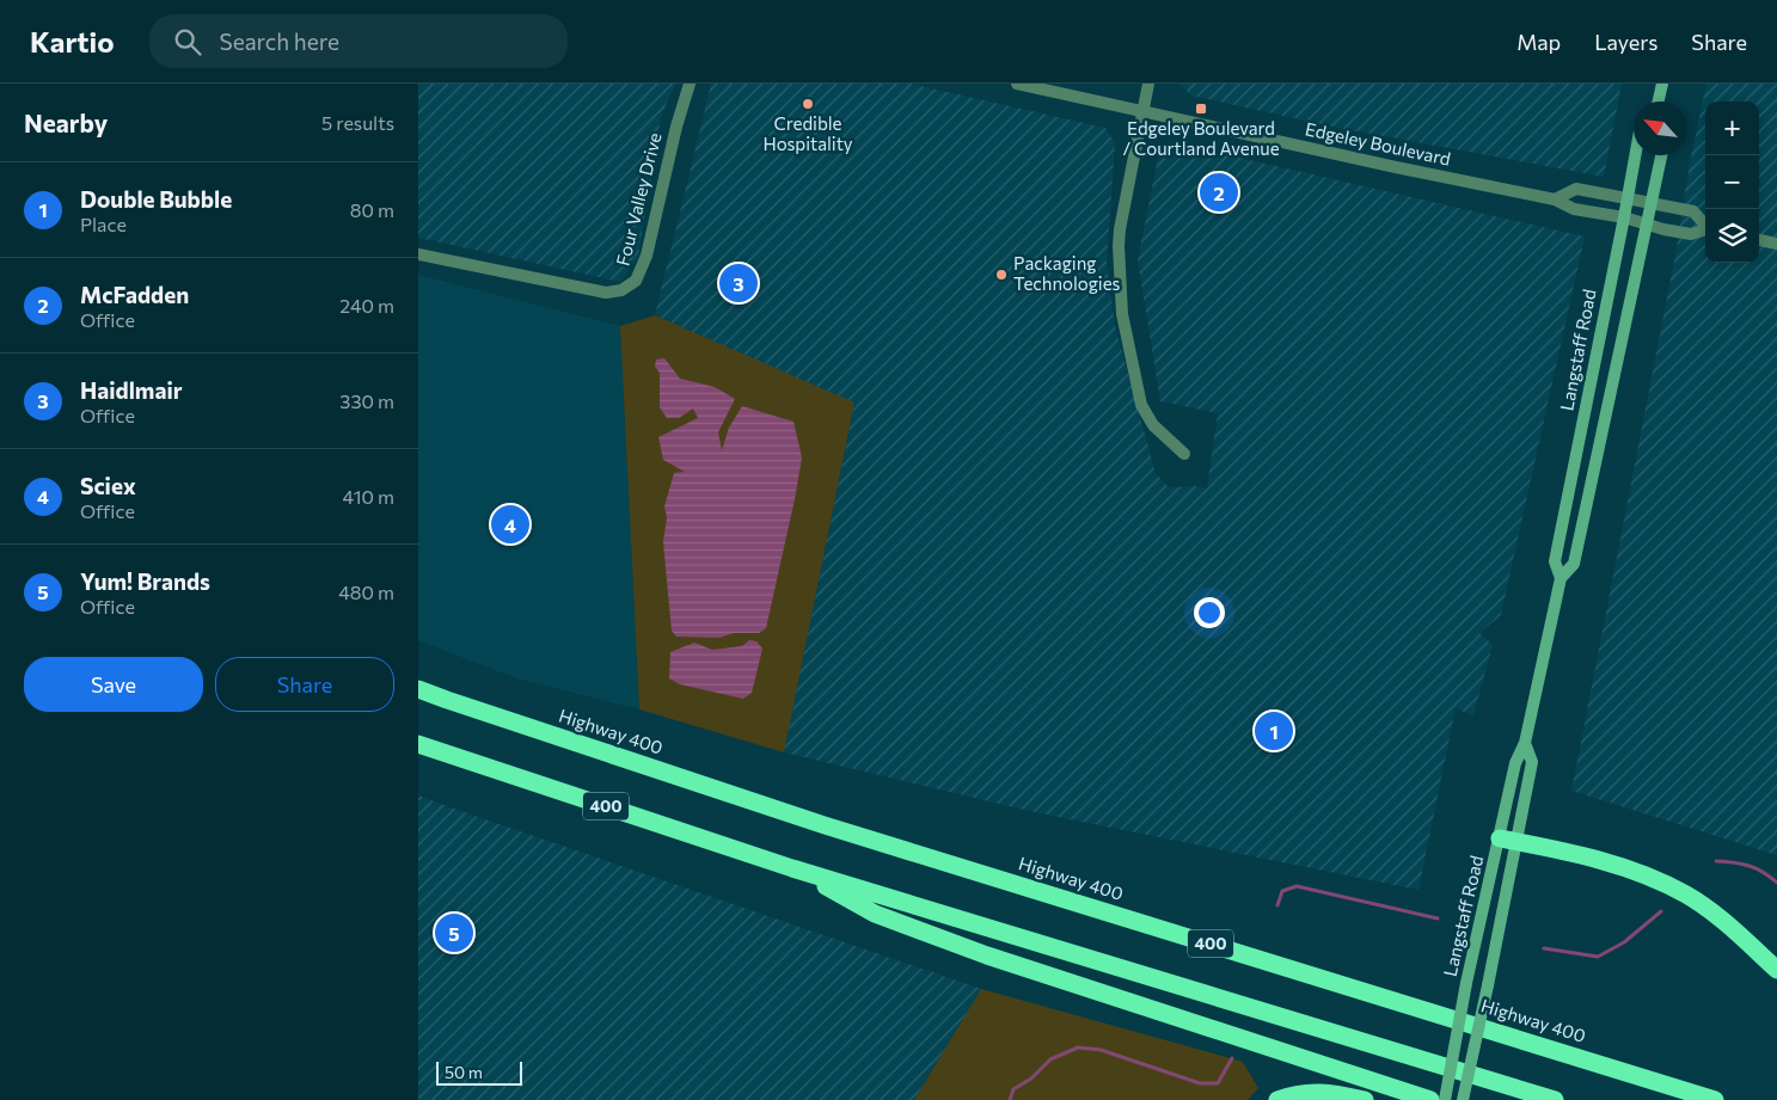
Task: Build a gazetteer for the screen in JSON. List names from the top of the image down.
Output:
{
  "streets": {
    "highway": ["Highway 400", "400"],
    "main road": ["Langstaff Road"],
    "street": ["Edgeley Boulevard", "Four Valley Drive"]
  },
  "crossings": [
    ["Edgeley Boulevard", "Langstaff Road"]
  ],
  "places": {
    "other": ["Credible Hospitality", "Packaging Technologies"],
    "transit": ["Edgeley Boulevard / Courtland Avenue"]
  },
  "scale_bar": "50 m",
  "north": "top left",
  "page": {
    "header": "Kartio",
    "search": "Search here",
    "nav": ["Map", "Layers", "Share"],
    "heading": ["Nearby", "5 results"],
    "map_buttons": ["+", "−"],
    "list": [
      {
        "mark": "1",
        "name": "Double Bubble",
        "note": "Place",
        "value": "80 m"
      },
      {
        "mark": "2",
        "name": "McFadden",
        "note": "Office",
        "value": "240 m"
      },
      {
        "mark": "3",
        "name": "Haidlmair",
        "note": "Office",
        "value": "330 m"
      },
      {
        "mark": "4",
        "name": "Sciex",
        "note": "Office",
        "value": "410 m"
      },
      {
        "mark": "5",
        "name": "Yum! Brands",
        "note": "Office",
        "value": "480 m"
      }
    ],
    "pins": [
      "2",
      "3",
      "4",
      "1",
      "5"
    ],
    "buttons": ["Save", "Share"],
    "scale": "50 m"
  }
}
